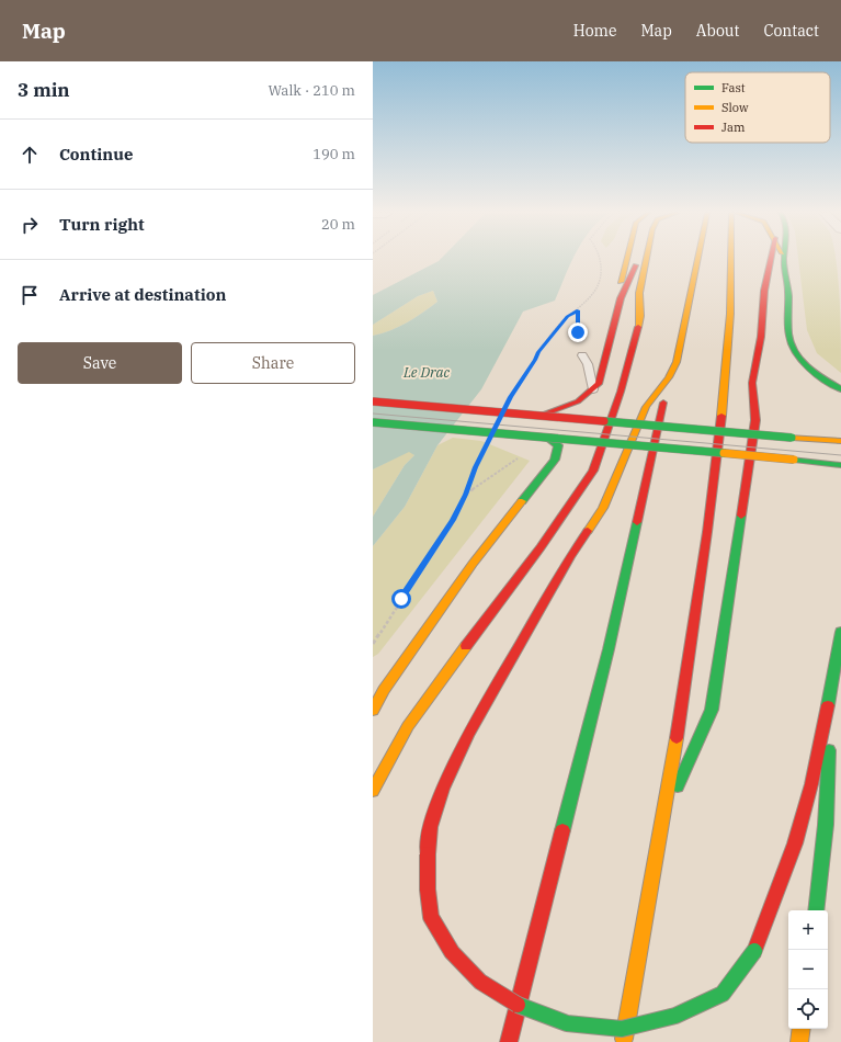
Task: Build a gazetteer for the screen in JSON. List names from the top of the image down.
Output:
{
  "water": ["Le Drac"],
  "legend": ["Fast", "Slow", "Jam"],
  "page": {
    "header": "Map",
    "nav": [
      "Home",
      "Map",
      "About",
      "Contact"
    ],
    "heading": ["3 min", "Walk · 210 m"],
    "list": [
      ["Continue", "190 m"],
      ["Turn right", "20 m"],
      "Arrive at destination"
    ],
    "buttons": ["Save", "Share"],
    "map_buttons": ["+", "−"]
  }
}
